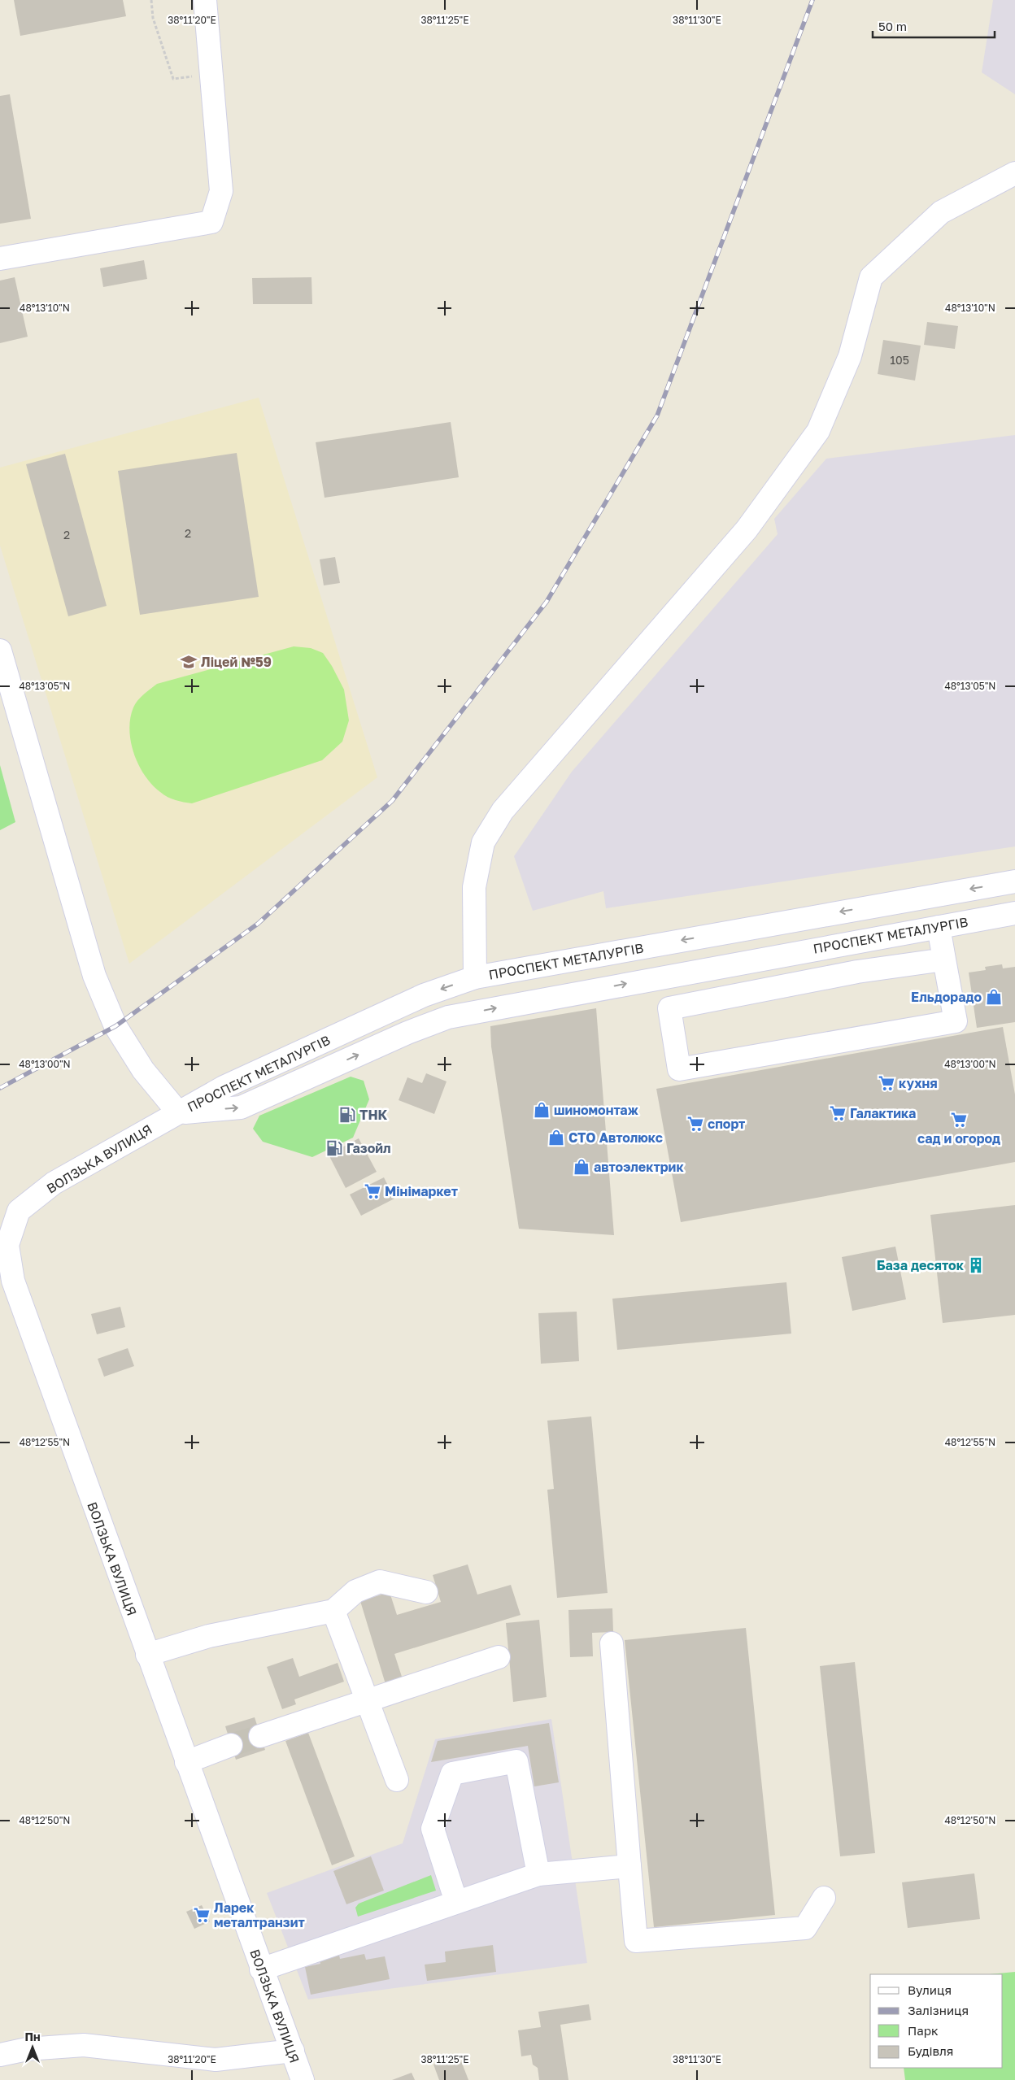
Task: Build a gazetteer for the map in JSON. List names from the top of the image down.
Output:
{
  "streets": {
    "street": ["ПРОСПЕКТ МЕТАЛУРГІВ", "ВОЛЗЬКА ВУЛИЦЯ"]
  },
  "crossings": [
    ["ПРОСПЕКТ МЕТАЛУРГІВ", "ВОЛЗЬКА ВУЛИЦЯ"]
  ],
  "places": {
    "school or university": ["Ліцей №59"],
    "shop": [
      "Ельдорадо",
      "шиномонтаж",
      "СТО Автолюкс",
      "автоэлектрик"
    ],
    "supermarket": [
      "кухня",
      "Галактика",
      "сад и огород",
      "спорт",
      "Мінімаркет",
      "Ларек металтранзит"
    ],
    "fuel station": ["ТНК", "Газойл"],
    "building": ["База десяток"]
  },
  "house_numbers": ["105", "2", "2"],
  "legend": [
    "Вулиця",
    "Залізниця",
    "Парк",
    "Будівля"
  ],
  "scale_bar": "50 m",
  "north": "top",
  "coordinates": [
    "38°11'20\"E",
    "38°11'25\"E",
    "38°11'30\"E",
    "48°13'10\"N",
    "48°13'05\"N",
    "48°13'00\"N",
    "48°12'55\"N",
    "48°12'50\"N"
  ]
}
